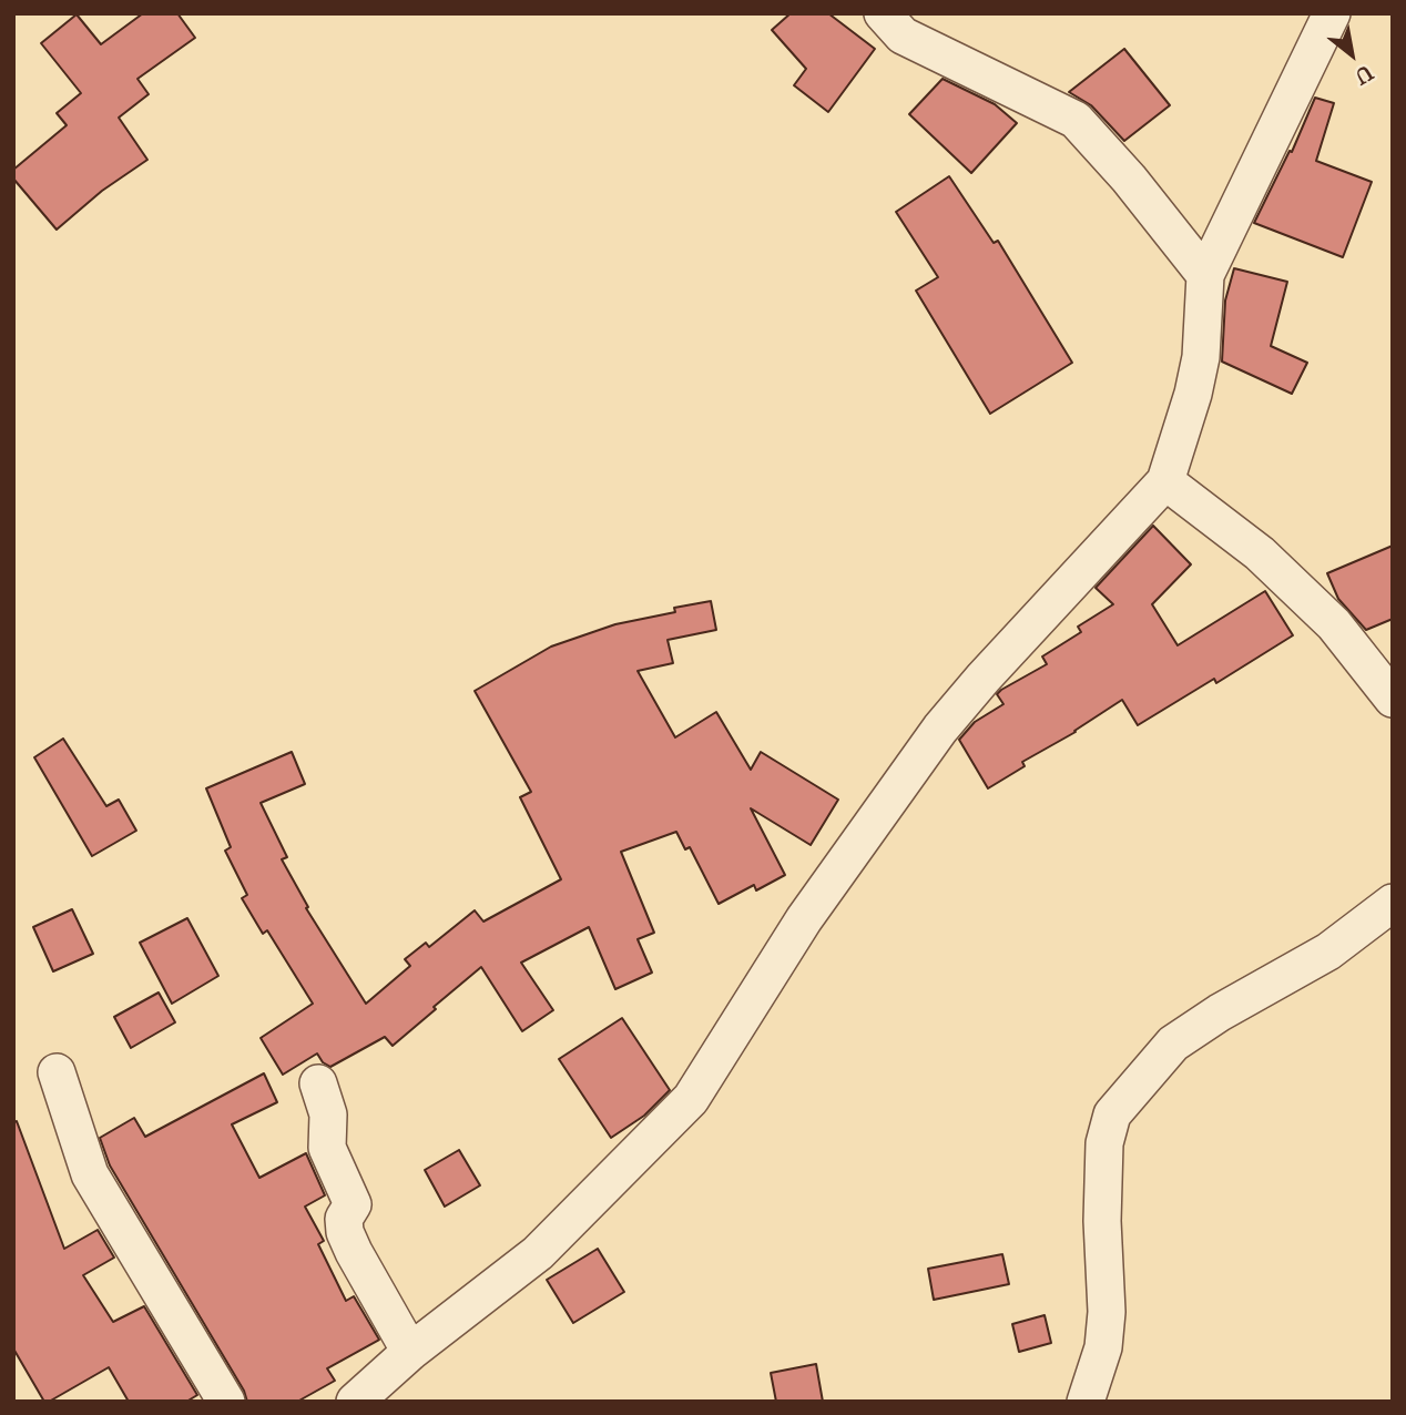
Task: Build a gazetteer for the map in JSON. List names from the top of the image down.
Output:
{
  "north": "bottom right"
}
